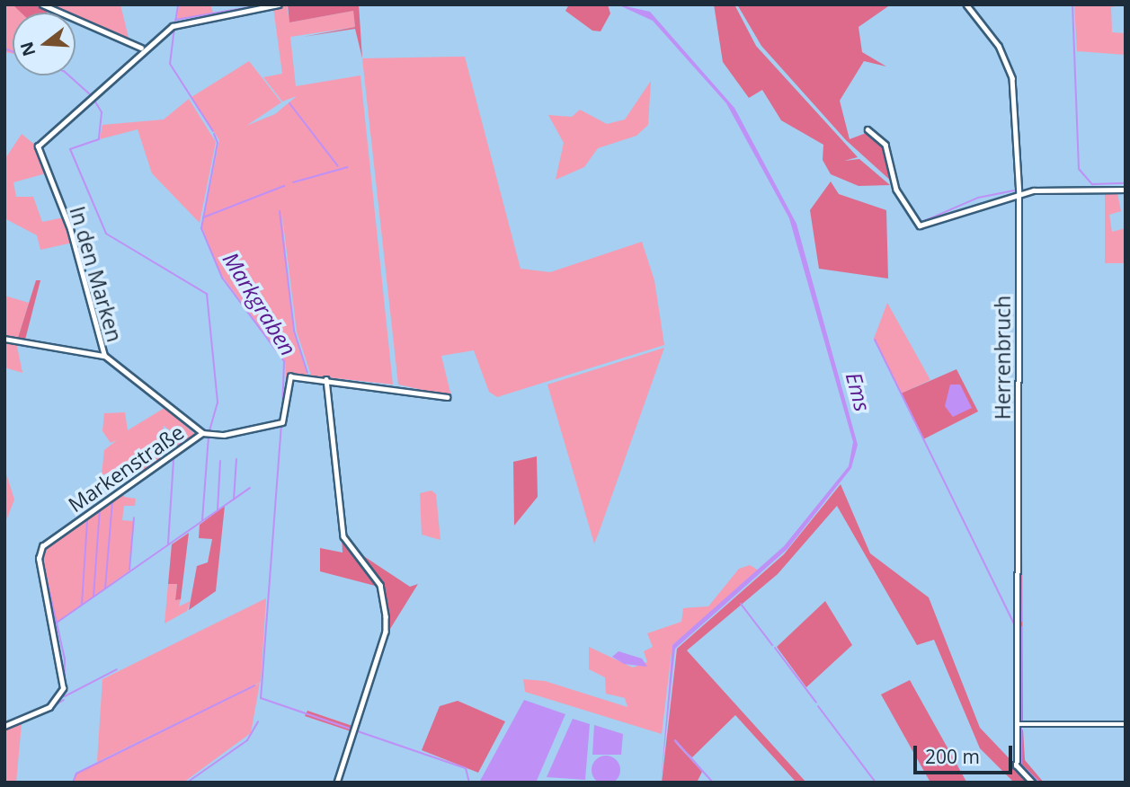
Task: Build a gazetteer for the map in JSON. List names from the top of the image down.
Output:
{
  "streets": {
    "street": ["In den Marken", "Herrenbruch", "Markenstraße"]
  },
  "crossings": [
    ["In den Marken", "Markenstraße"]
  ],
  "water": ["Markgraben", "Ems"],
  "scale_bar": "200 m",
  "north": "left"
}
